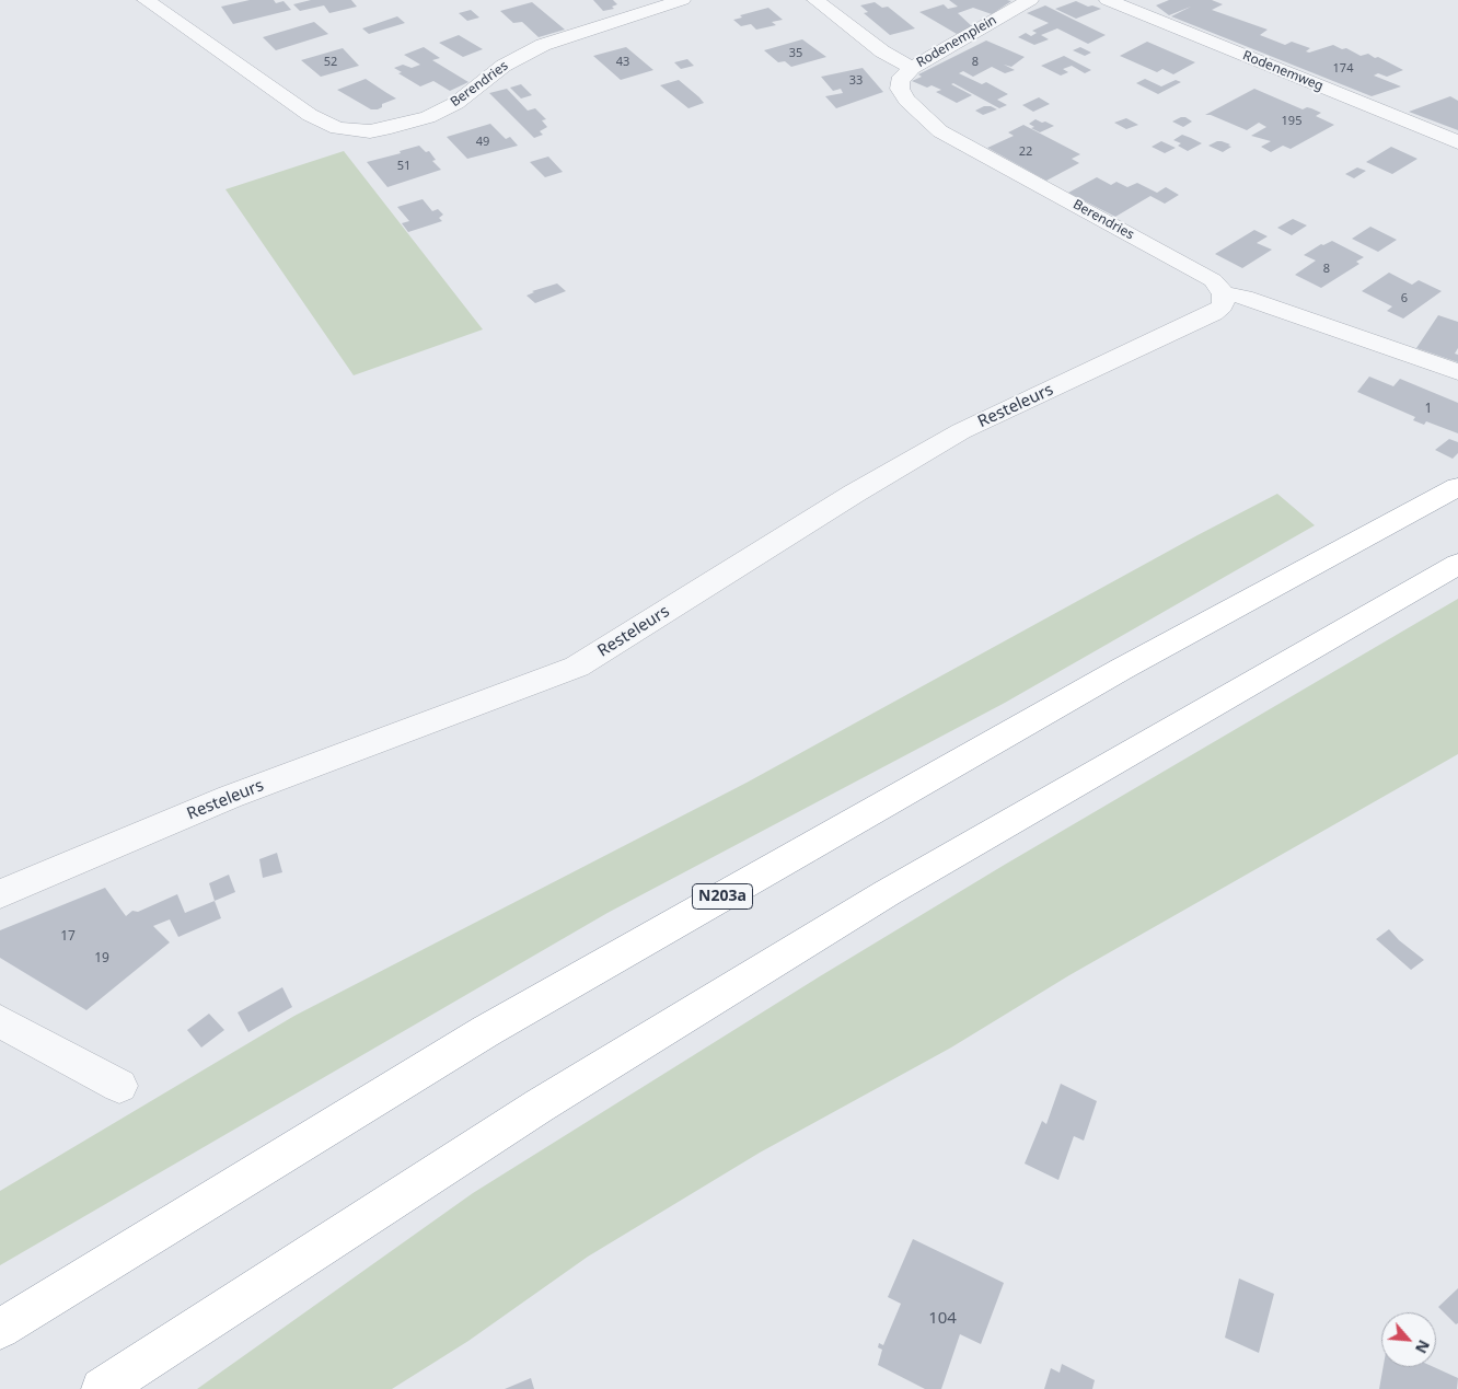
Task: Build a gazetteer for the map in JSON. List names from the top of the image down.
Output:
{
  "streets": {
    "highway": ["N203a"],
    "street": [
      "Rodenemplein",
      "Rodenemweg",
      "Berendries",
      "Resteleurs"
    ]
  },
  "crossings": [
    ["Rodenemplein", "Berendries"],
    ["Berendries", "Resteleurs"]
  ],
  "house_numbers": [
    "35",
    "52",
    "43",
    "8",
    "174",
    "33",
    "195",
    "49",
    "22",
    "51",
    "8",
    "6",
    "1",
    "17",
    "19",
    "104"
  ],
  "north": "bottom right"
}
